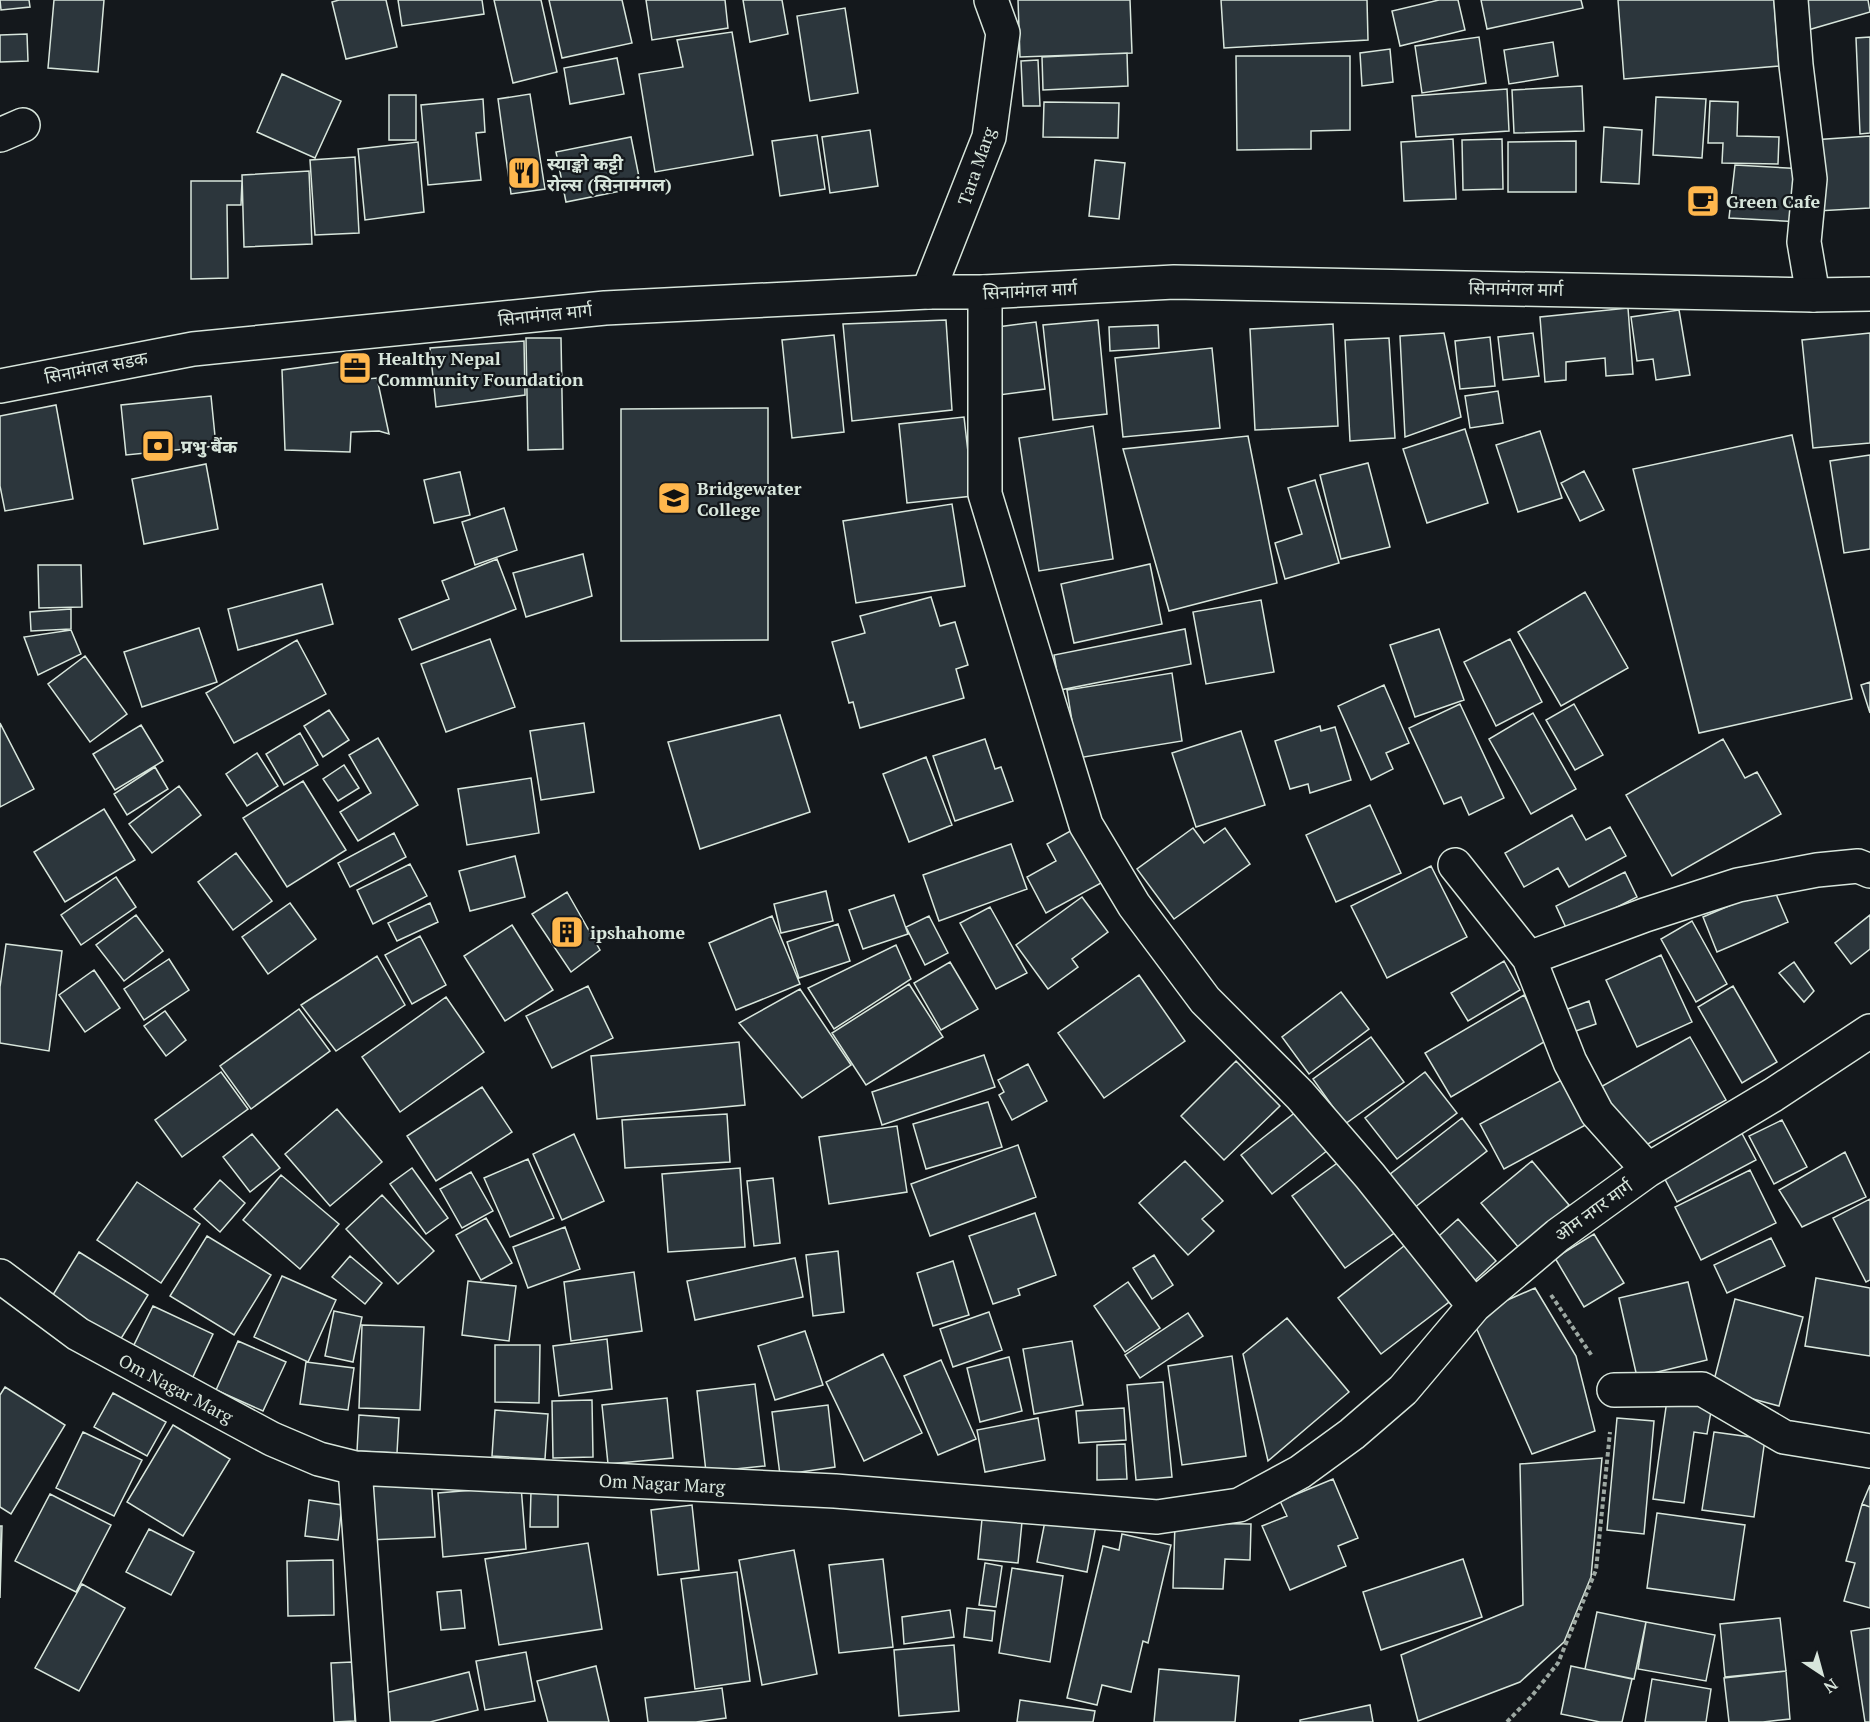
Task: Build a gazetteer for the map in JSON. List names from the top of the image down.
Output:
{
  "streets": {
    "street": [
      "Tara Marg",
      "सिनामंगल मार्ग",
      "सिनामंगल सडक",
      "ओम नगर मार्ग",
      "Om Nagar Marg"
    ]
  },
  "crossings": [
    ["Tara Marg", "सिनामंगल मार्ग"],
    ["सिनामंगल मार्ग", "सिनामंगल सडक"],
    ["ओम नगर मार्ग", "Om Nagar Marg"]
  ],
  "places": {
    "restaurant": ["स्याङ्को कट्टी रोल्स (सिनामंगल)"],
    "cafe": ["Green Cafe"],
    "office": ["Healthy Nepal Community Foundation"],
    "bank": ["प्रभु बैंक"],
    "school or university": ["Bridgewater College"],
    "building": ["ipshahome"]
  },
  "north": "bottom right"
}
